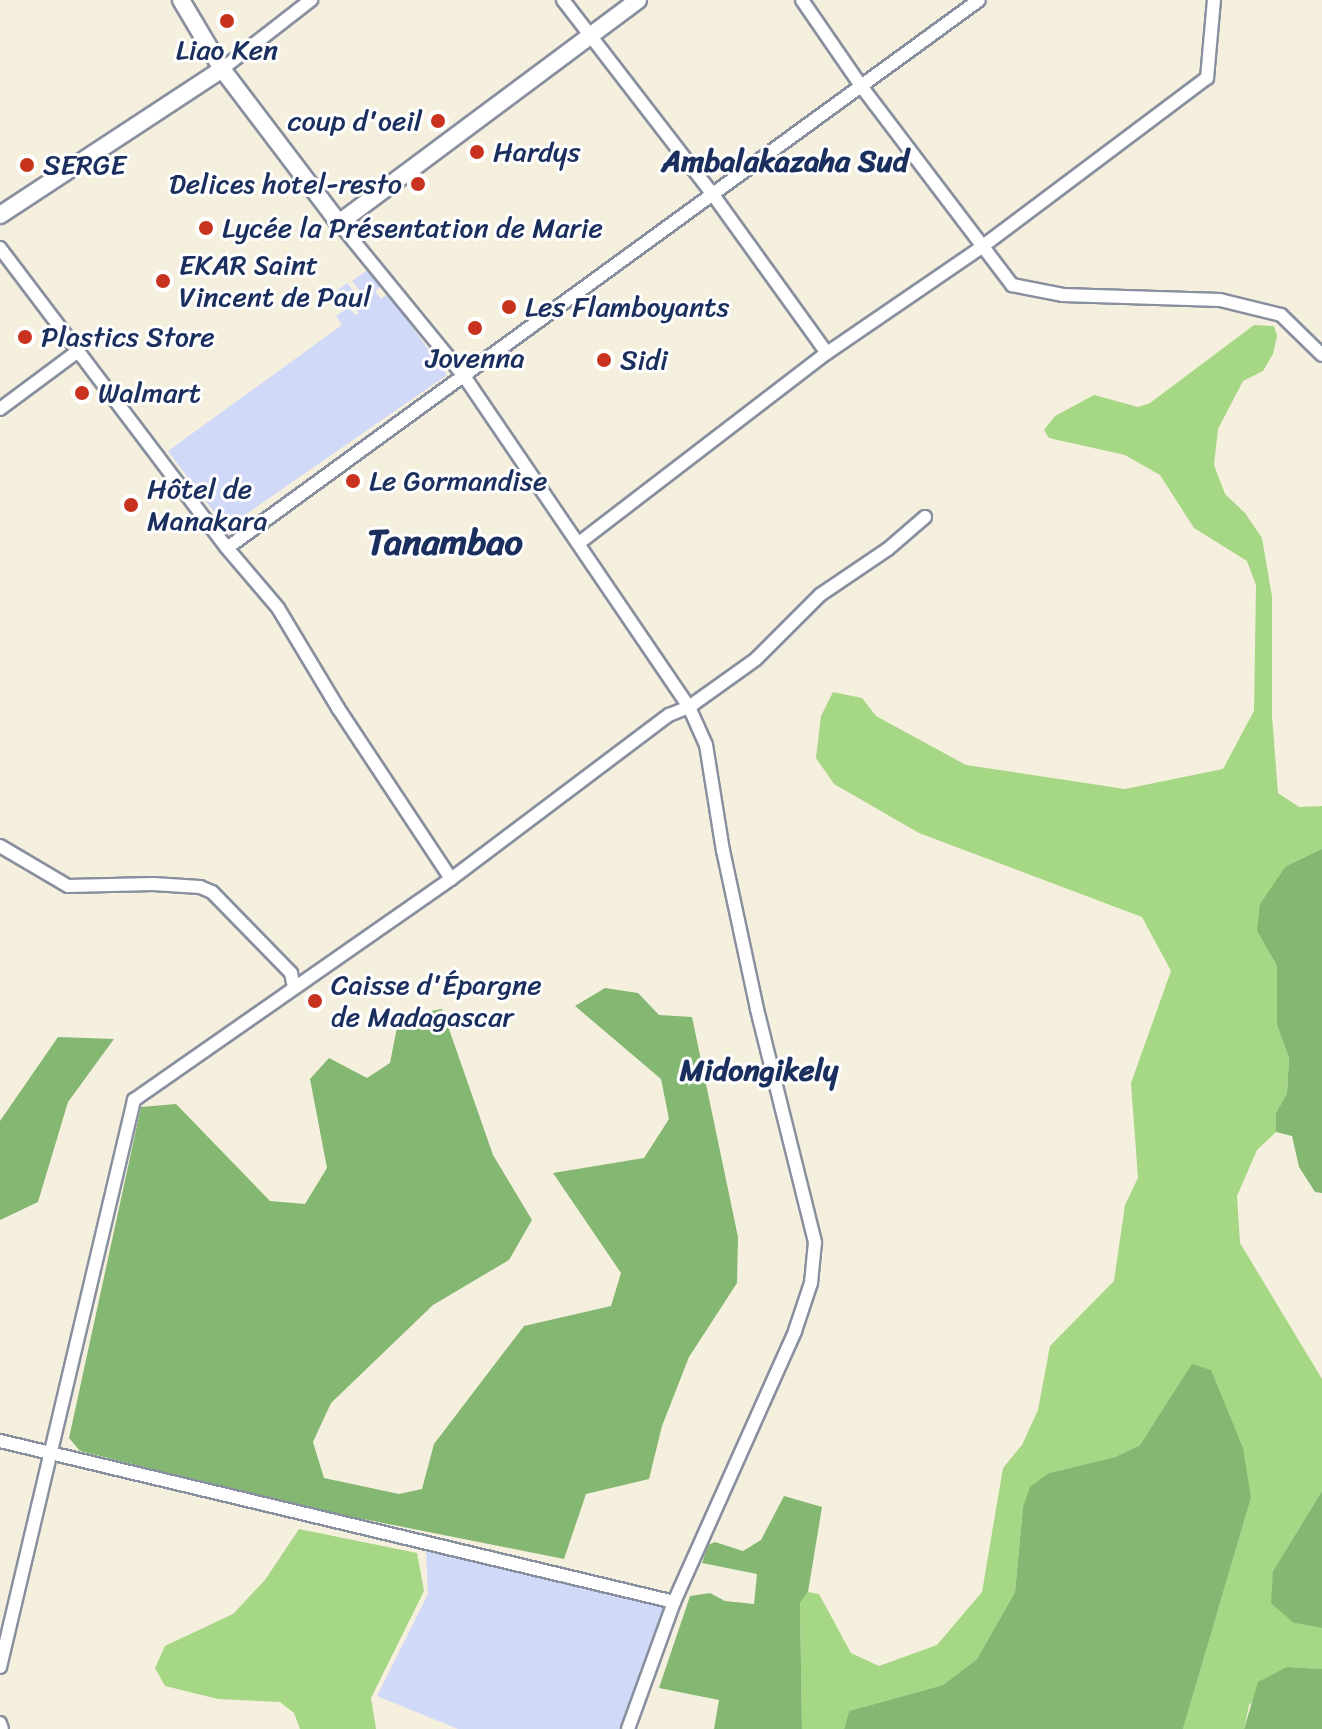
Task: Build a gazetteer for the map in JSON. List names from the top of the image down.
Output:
{
  "districts": ["Ambalakazaha Sud", "Tanambao", "Midongikely"],
  "places": [
    "Liao Ken",
    "coup d'oeil",
    "Hardys",
    "SERGE",
    "Delices hotel-resto",
    "Lycée la Présentation de Marie",
    "EKAR Saint Vincent de Paul",
    "Les Flamboyants",
    "Jovenna",
    "Plastics Store",
    "Sidi",
    "Walmart",
    "Le Gormandise",
    "Hôtel de Manakara",
    "Caisse d'Épargne de Madagascar"
  ]
}
